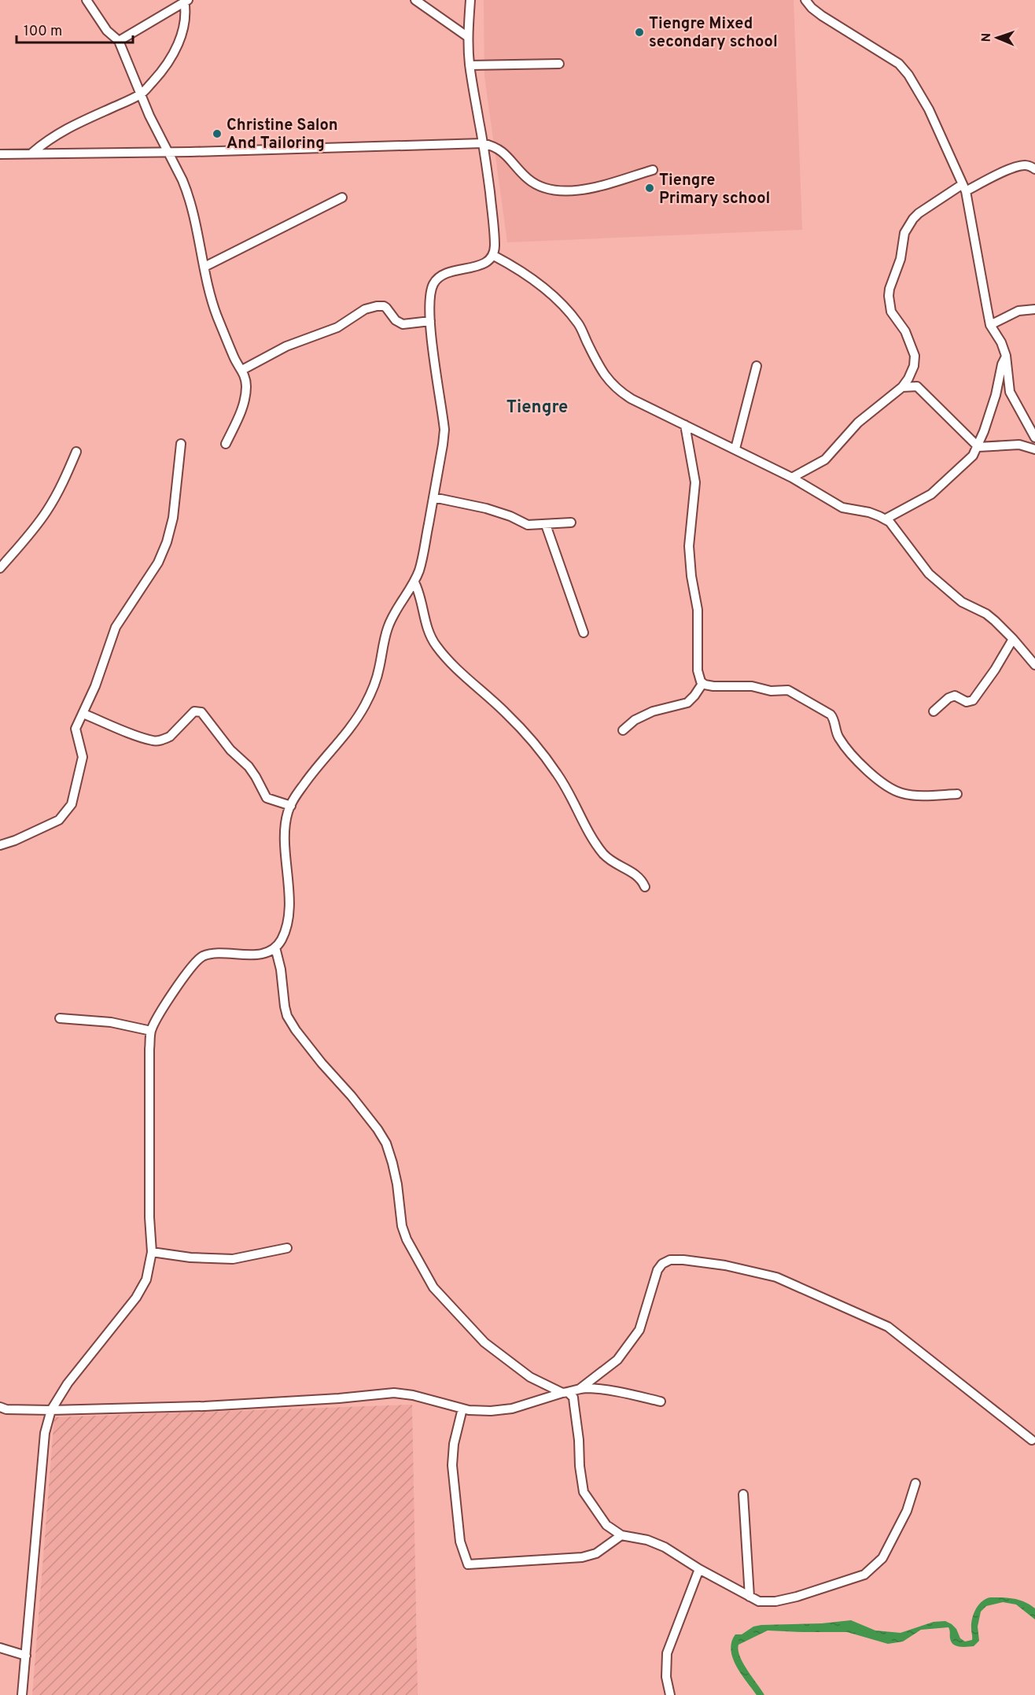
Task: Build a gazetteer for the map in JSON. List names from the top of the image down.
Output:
{
  "districts": ["Tiengre"],
  "places": ["Tiengre Mixed secondary school", "Christine Salon And Tailoring", "Tiengre Primary school"],
  "scale_bar": "100 m",
  "north": "left"
}
